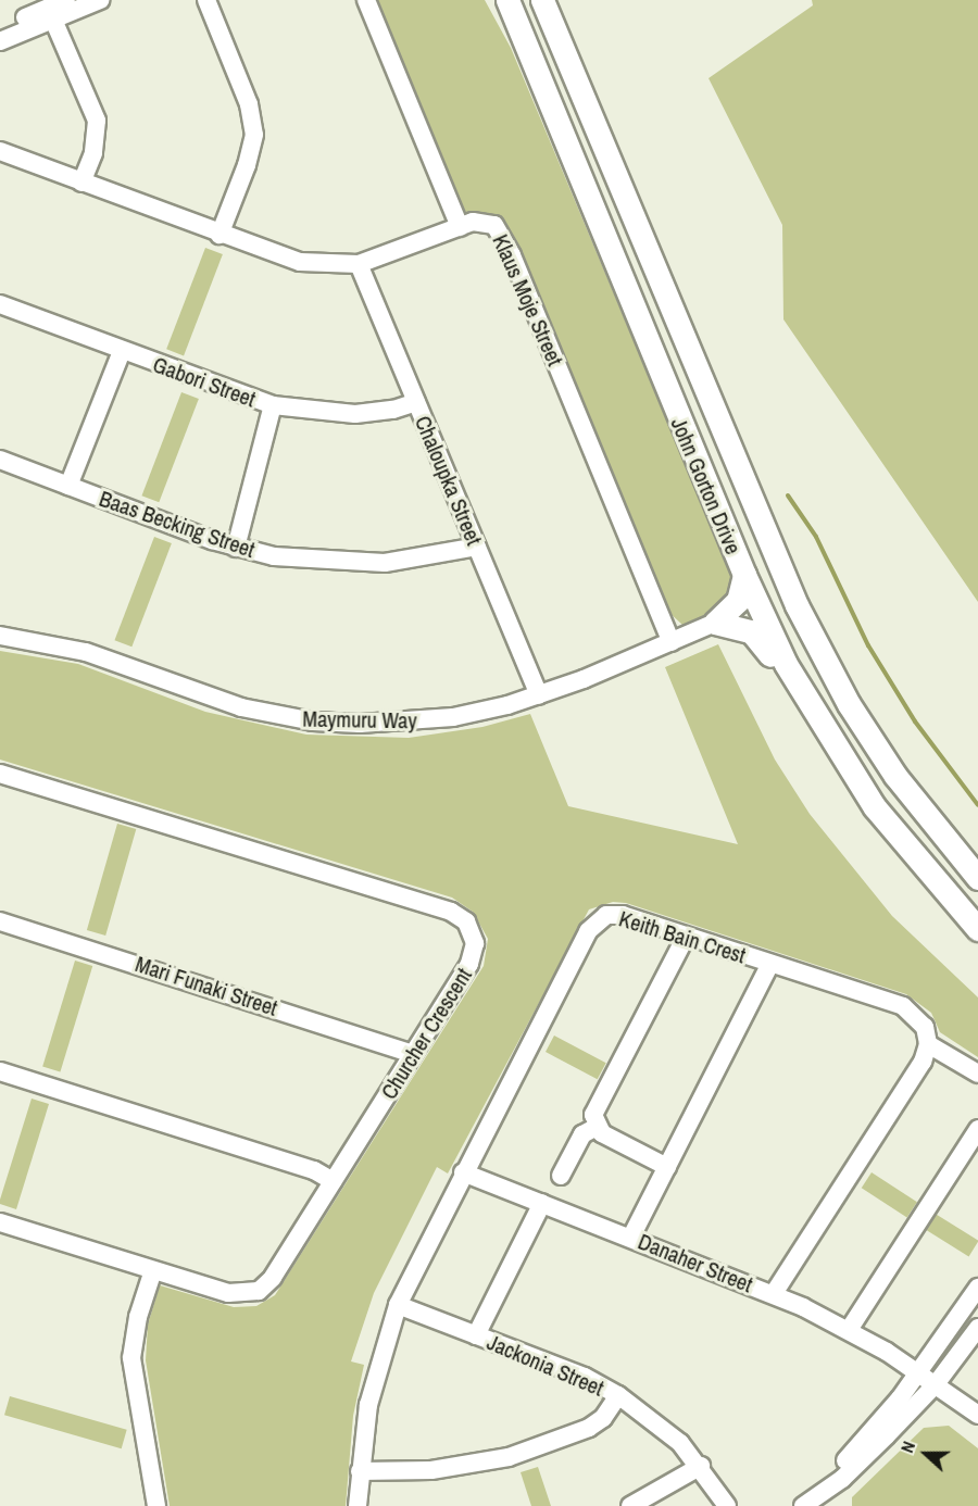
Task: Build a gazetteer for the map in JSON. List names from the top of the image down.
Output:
{
  "streets": {
    "main road": ["John Gorton Drive"],
    "street": [
      "Klaus Moje Street",
      "Gabori Street",
      "Chaloupka Street",
      "Baas Becking Street",
      "Maymuru Way",
      "Keith Bain Crest",
      "Mari Funaki Street",
      "Churcher Crescent",
      "Danaher Street",
      "Jackonia Street"
    ]
  },
  "crossings": [
    ["Klaus Moje Street", "Chaloupka Street"],
    ["Klaus Moje Street", "Maymuru Way"],
    ["Gabori Street", "Chaloupka Street"],
    ["Chaloupka Street", "Baas Becking Street"],
    ["Chaloupka Street", "Maymuru Way"],
    ["Keith Bain Crest", "Danaher Street"],
    ["Keith Bain Crest", "Jackonia Street"],
    ["Mari Funaki Street", "Churcher Crescent"]
  ],
  "north": "left"
}
